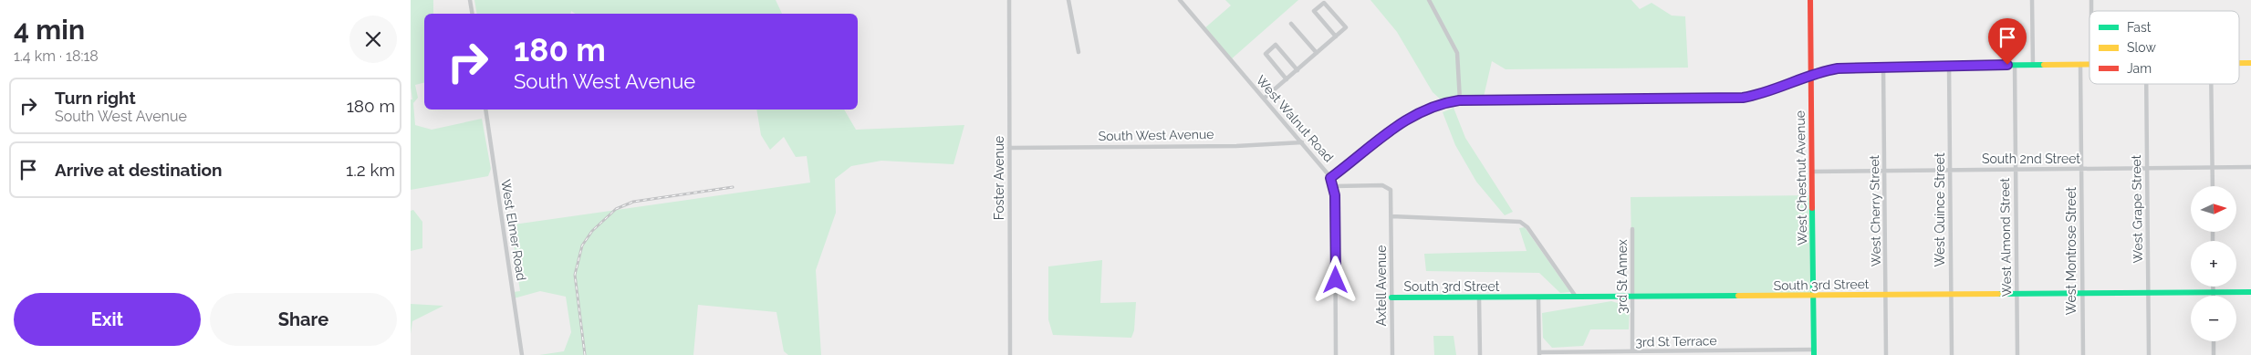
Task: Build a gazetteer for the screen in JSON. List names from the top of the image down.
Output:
{
  "streets": {
    "street": [
      "West Walnut Road",
      "South West Avenue",
      "South 2nd Street",
      "Foster Avenue",
      "West Chestnut Avenue",
      "West Grape Street",
      "West Quince Street",
      "West Cherry Street",
      "West Elmer Road",
      "West Almond Street",
      "West Montrose Street",
      "3rd St Annex",
      "South 3rd Street",
      "Axtell Avenue",
      "3rd St Terrace"
    ]
  },
  "crossings": [
    ["West Walnut Road", "South West Avenue"],
    ["West Walnut Road", "Axtell Avenue"],
    ["South West Avenue", "Foster Avenue"],
    ["South 2nd Street", "West Chestnut Avenue"],
    ["South 2nd Street", "West Grape Street"],
    ["South 2nd Street", "West Quince Street"],
    ["South 2nd Street", "West Cherry Street"],
    ["South 2nd Street", "West Almond Street"],
    ["South 2nd Street", "West Montrose Street"],
    ["West Chestnut Avenue", "South 3rd Street"],
    ["West Chestnut Avenue", "3rd St Terrace"],
    ["West Grape Street", "South 3rd Street"],
    ["West Quince Street", "South 3rd Street"],
    ["West Cherry Street", "South 3rd Street"],
    ["West Almond Street", "South 3rd Street"],
    ["West Montrose Street", "South 3rd Street"],
    ["3rd St Annex", "South 3rd Street"],
    ["3rd St Annex", "3rd St Terrace"],
    ["South 3rd Street", "Axtell Avenue"]
  ],
  "legend": ["Fast", "Slow", "Jam"],
  "north": "right",
  "page": {
    "heading": ["4 min", "1.4 km · 18:18"],
    "turn": ["180 m", "South West Avenue"],
    "list": [
      {
        "name": "Turn right",
        "note": "South West Avenue",
        "value": "180 m"
      },
      {
        "name": "Arrive at destination",
        "value": "1.2 km"
      }
    ],
    "map_buttons": ["+", "−"],
    "buttons": ["Exit", "Share"]
  }
}
